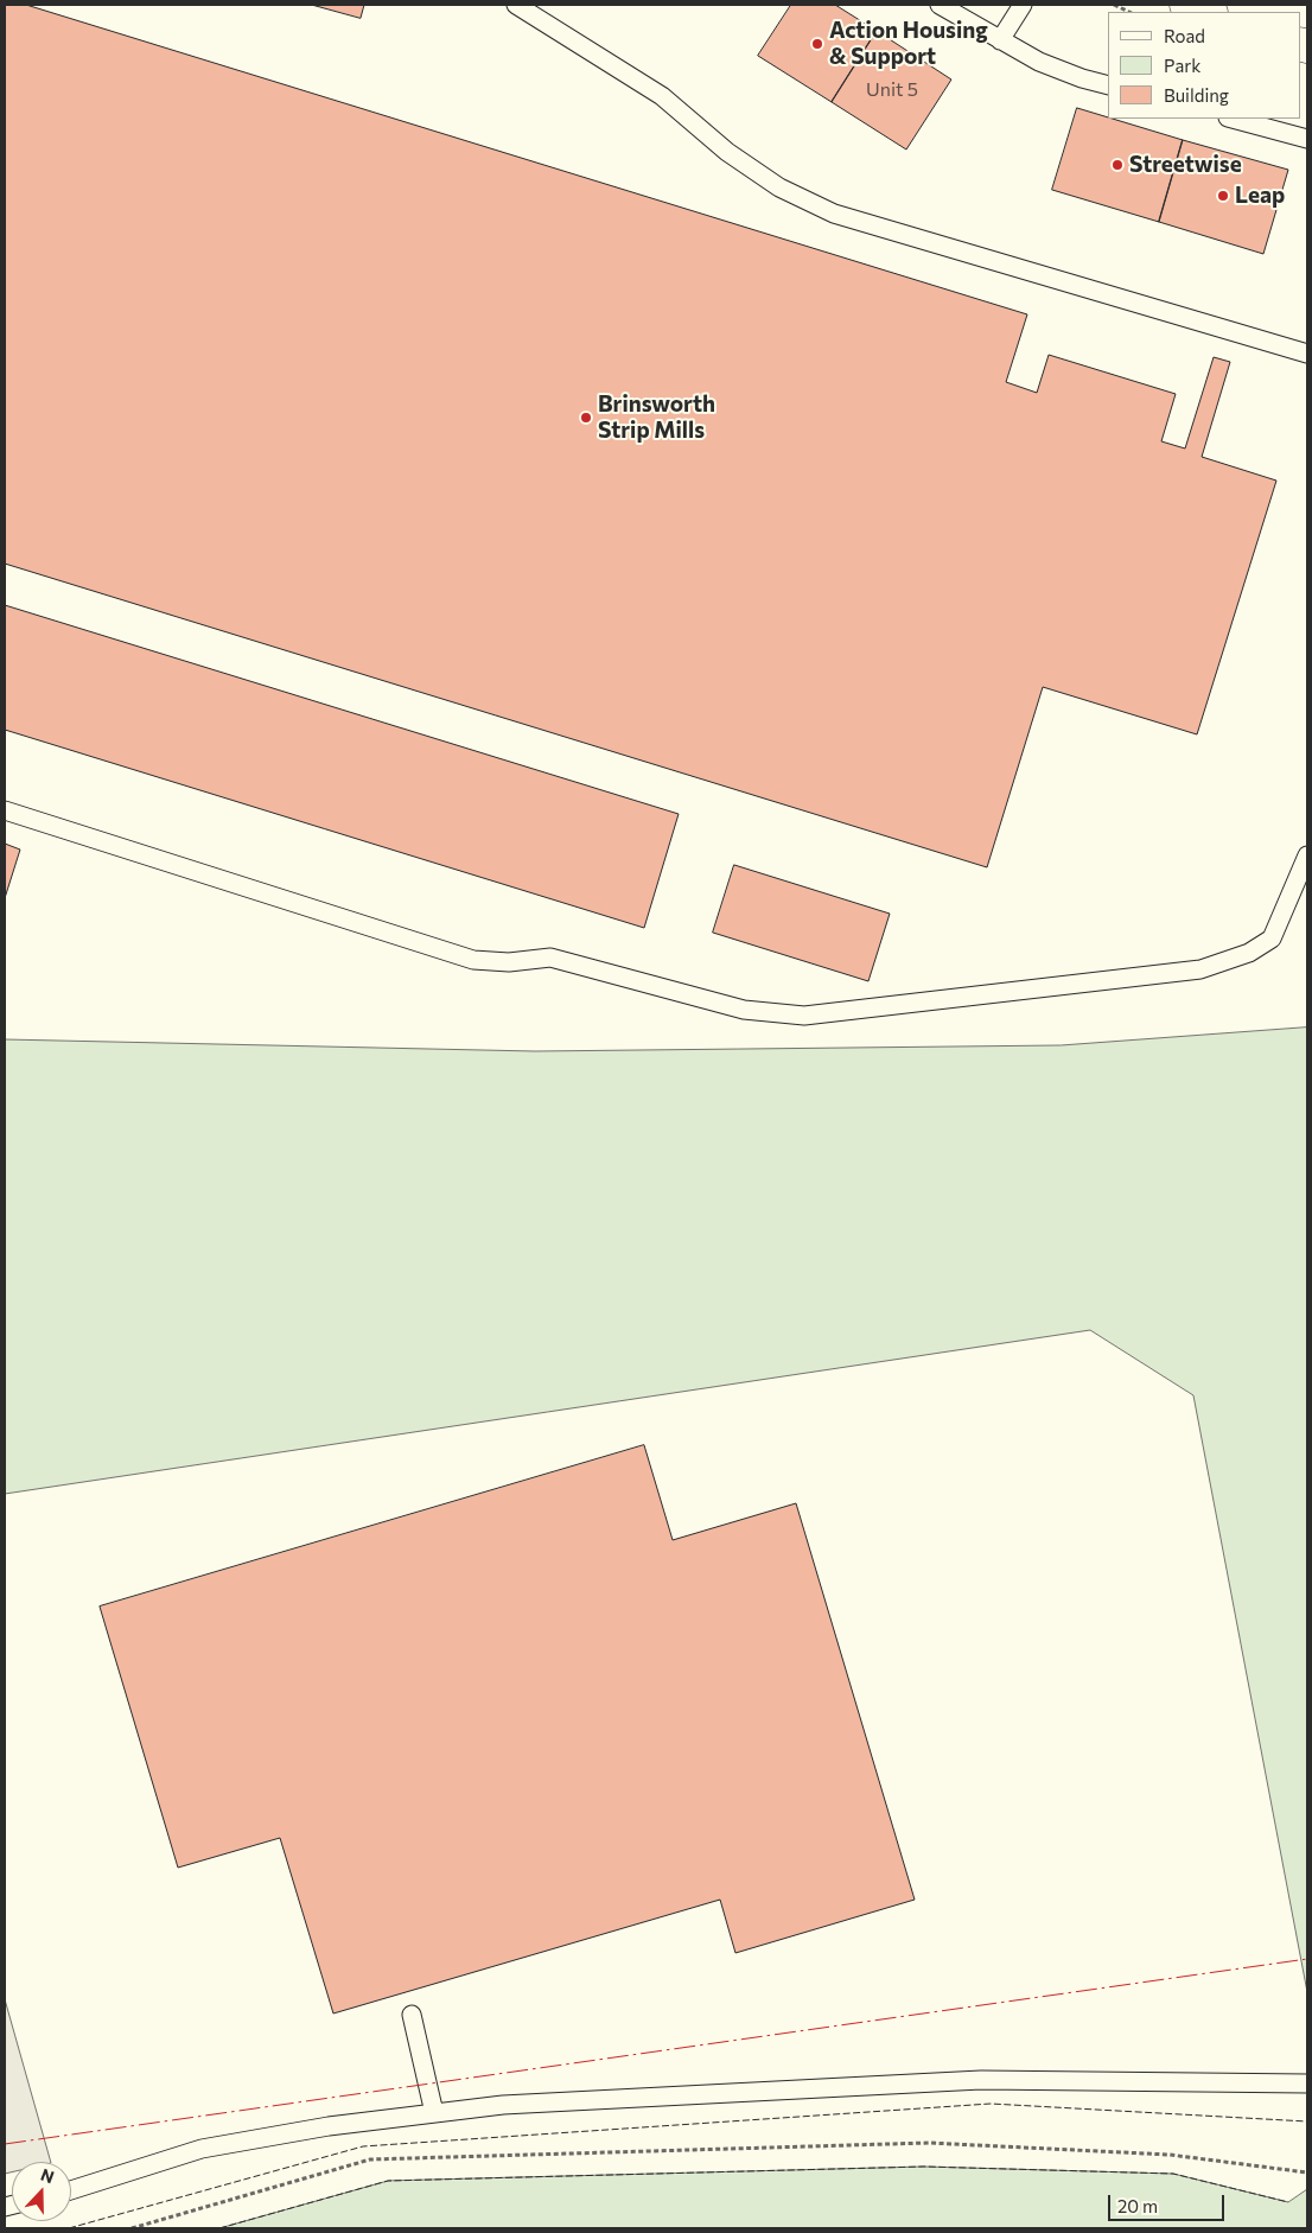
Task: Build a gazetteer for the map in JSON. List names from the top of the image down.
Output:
{
  "places": [
    "Action Housing & Support",
    "Streetwise",
    "Leap",
    "Brinsworth Strip Mills"
  ],
  "house_numbers": ["Unit 5"],
  "legend": ["Road", "Park", "Building"],
  "scale_bar": "20 m",
  "north": "top"
}
